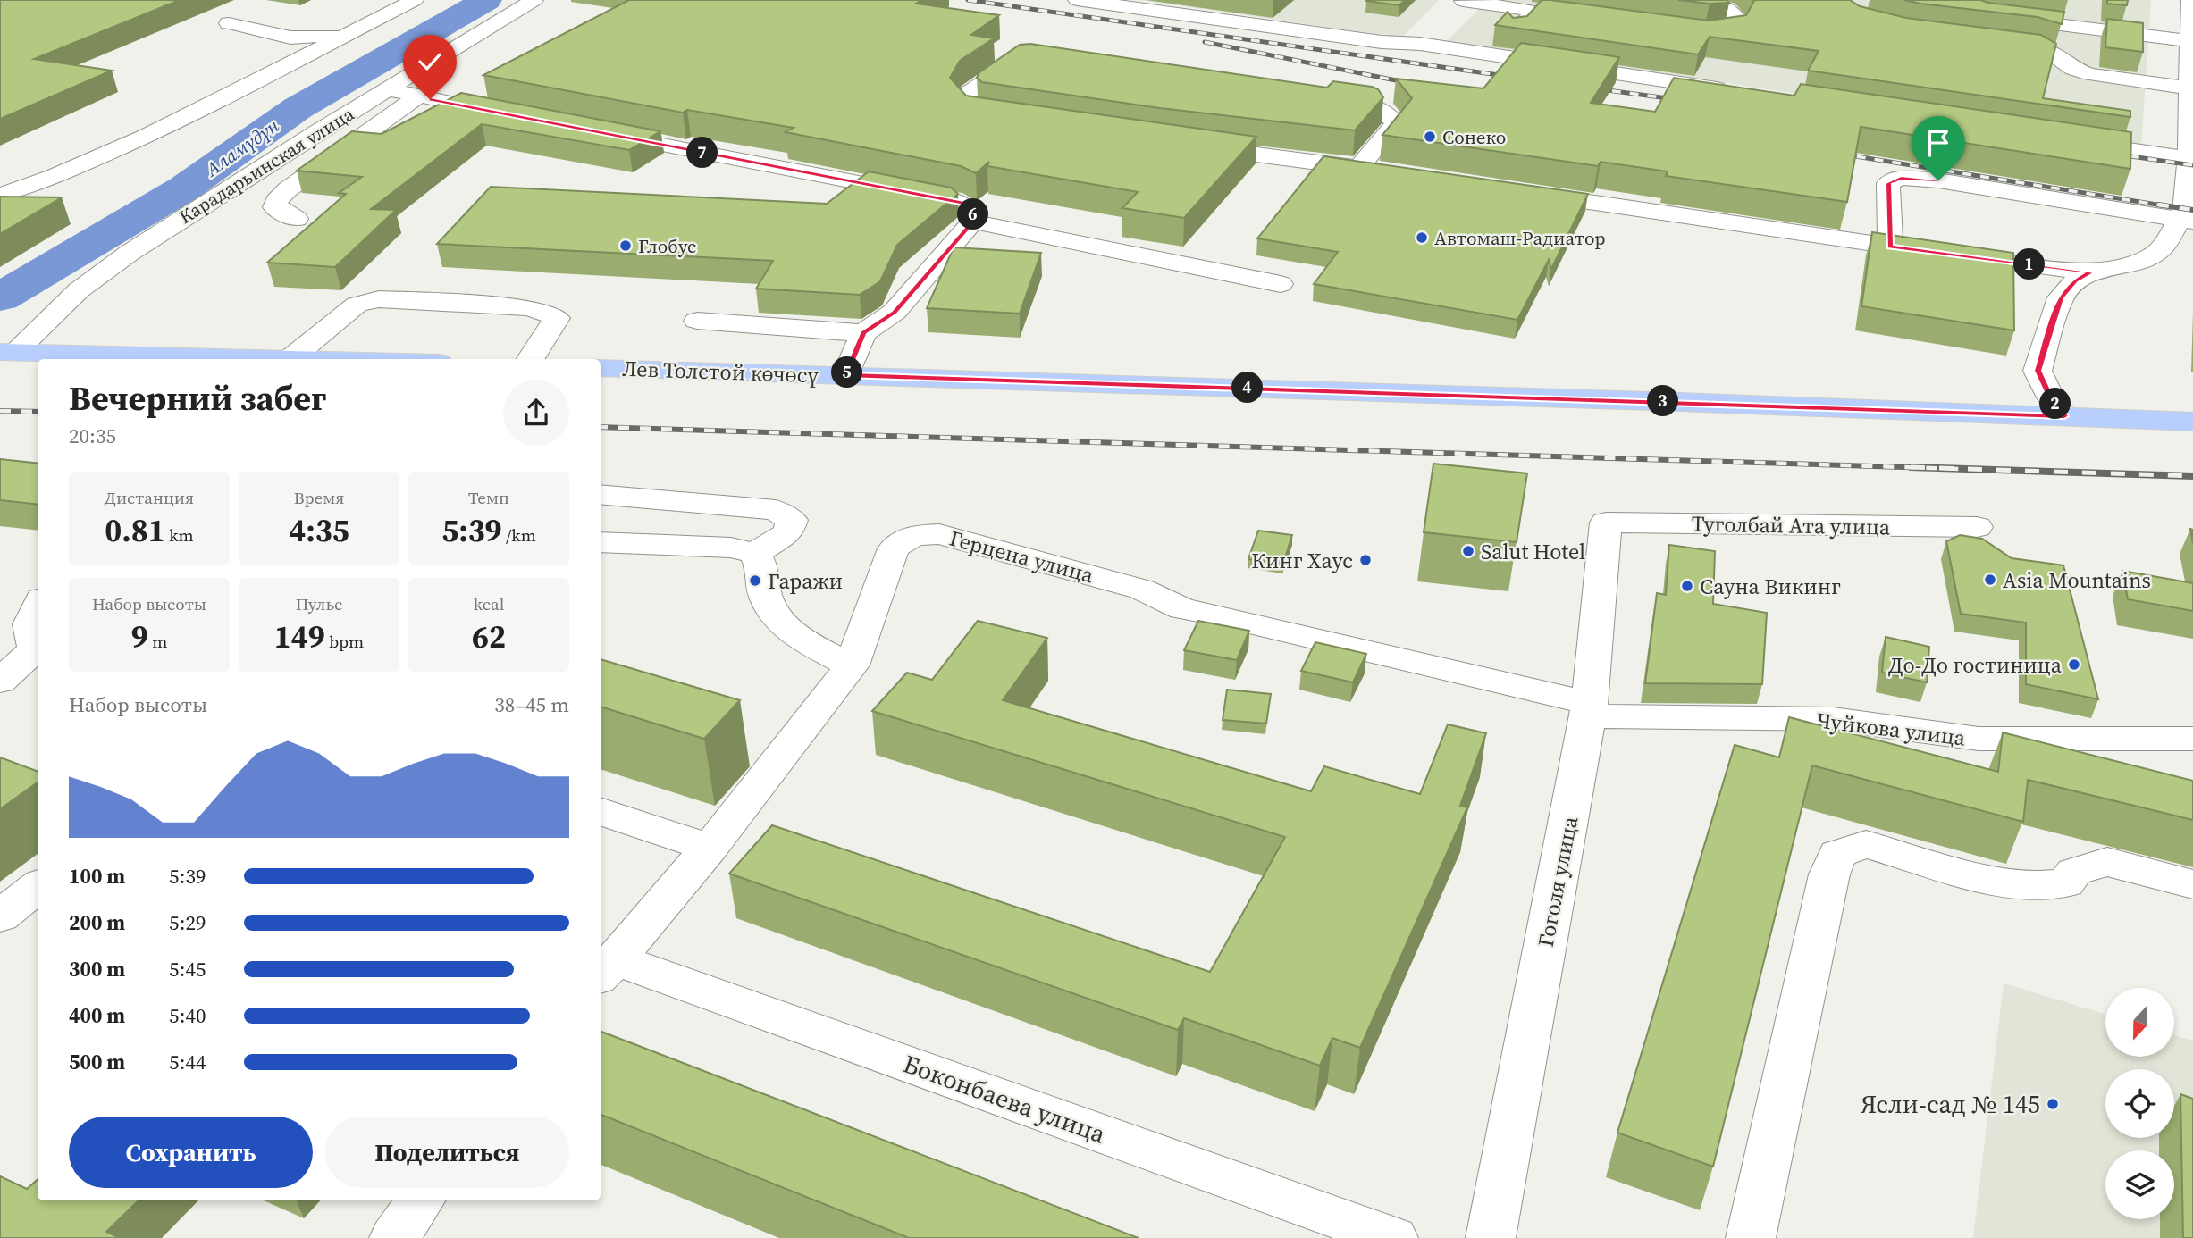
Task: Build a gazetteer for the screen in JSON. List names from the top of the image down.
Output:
{
  "streets": {
    "main road": ["Лев Толстой көчөсү"],
    "street": [
      "Карадарьинская улица",
      "Туголбай Ата улица",
      "Герцена улица",
      "Чуйкова улица",
      "Гоголя улица",
      "Боконбаева улица"
    ]
  },
  "crossings": [
    ["Туголбай Ата улица", "Гоголя улица"],
    ["Герцена улица", "Чуйкова улица"],
    ["Герцена улица", "Гоголя улица"],
    ["Герцена улица", "Боконбаева улица"],
    ["Чуйкова улица", "Гоголя улица"]
  ],
  "water": ["Аламүдүн"],
  "places": [
    "Сонеко",
    "Автомаш-Радиатор",
    "Глобус",
    "Salut Hotel",
    "Кинг Хаус",
    "Asia Mountains",
    "Гаражи",
    "Сауна Викинг",
    "До-До гостиница",
    "Ясли-сад № 145"
  ],
  "north": "bottom",
  "page": {
    "pins": [
      "7",
      "6",
      "1",
      "5",
      "4",
      "3",
      "2"
    ],
    "heading": ["Вечерний забег", "20:35"],
    "stats": [
      ["Дистанция", "0.81 km"],
      ["Время", "4:35"],
      ["Темп", "5:39 /km"],
      ["Набор высоты", "9 m"],
      ["Пульс", "149 bpm"],
      ["kcal", "62"]
    ],
    "chart": ["Набор высоты", "38–45 m"],
    "list": [
      {
        "name": "100 m",
        "note": "5:39"
      },
      {
        "name": "200 m",
        "note": "5:29"
      },
      {
        "name": "300 m",
        "note": "5:45"
      },
      {
        "name": "400 m",
        "note": "5:40"
      },
      {
        "name": "500 m",
        "note": "5:44"
      }
    ],
    "buttons": ["Сохранить", "Поделиться"]
  }
}
